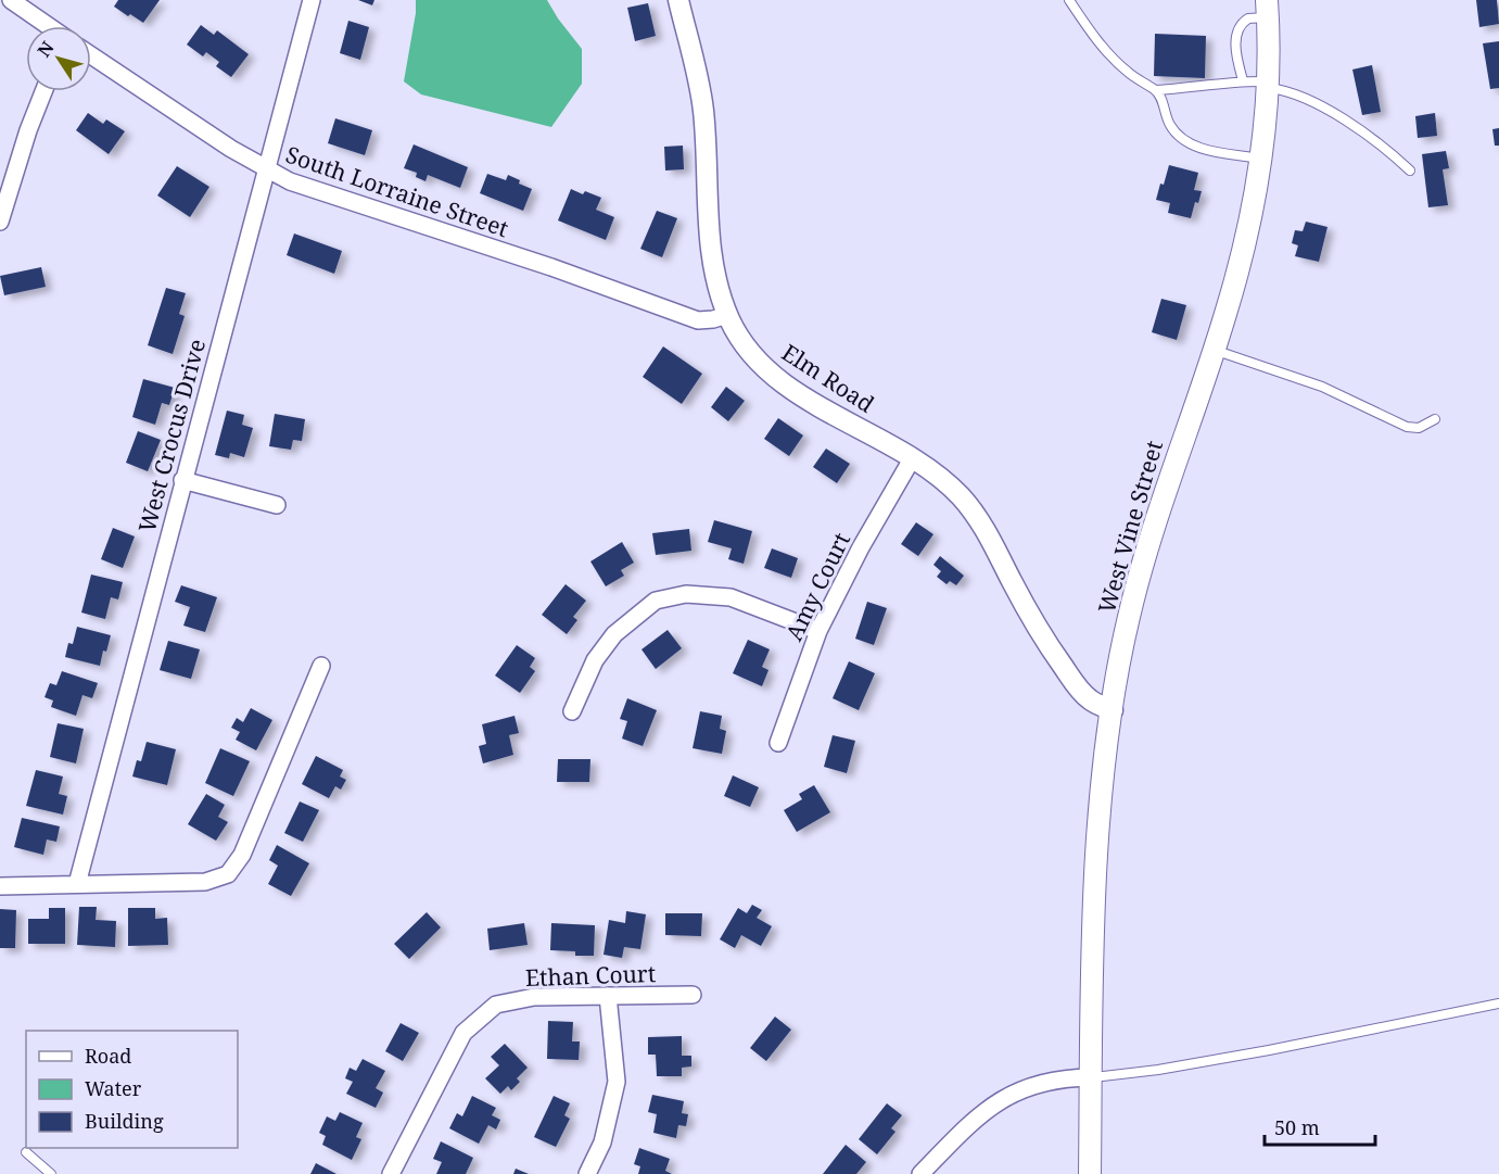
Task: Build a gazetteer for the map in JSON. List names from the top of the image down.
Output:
{
  "streets": {
    "main road": ["West Vine Street"],
    "street": [
      "South Lorraine Street",
      "Elm Road",
      "West Crocus Drive",
      "Amy Court",
      "Ethan Court"
    ]
  },
  "crossings": [
    ["South Lorraine Street", "Elm Road"],
    ["South Lorraine Street", "West Crocus Drive"],
    ["Elm Road", "West Vine Street"],
    ["Elm Road", "Amy Court"]
  ],
  "legend": ["Road", "Water", "Building"],
  "scale_bar": "50 m",
  "north": "top left"
}
